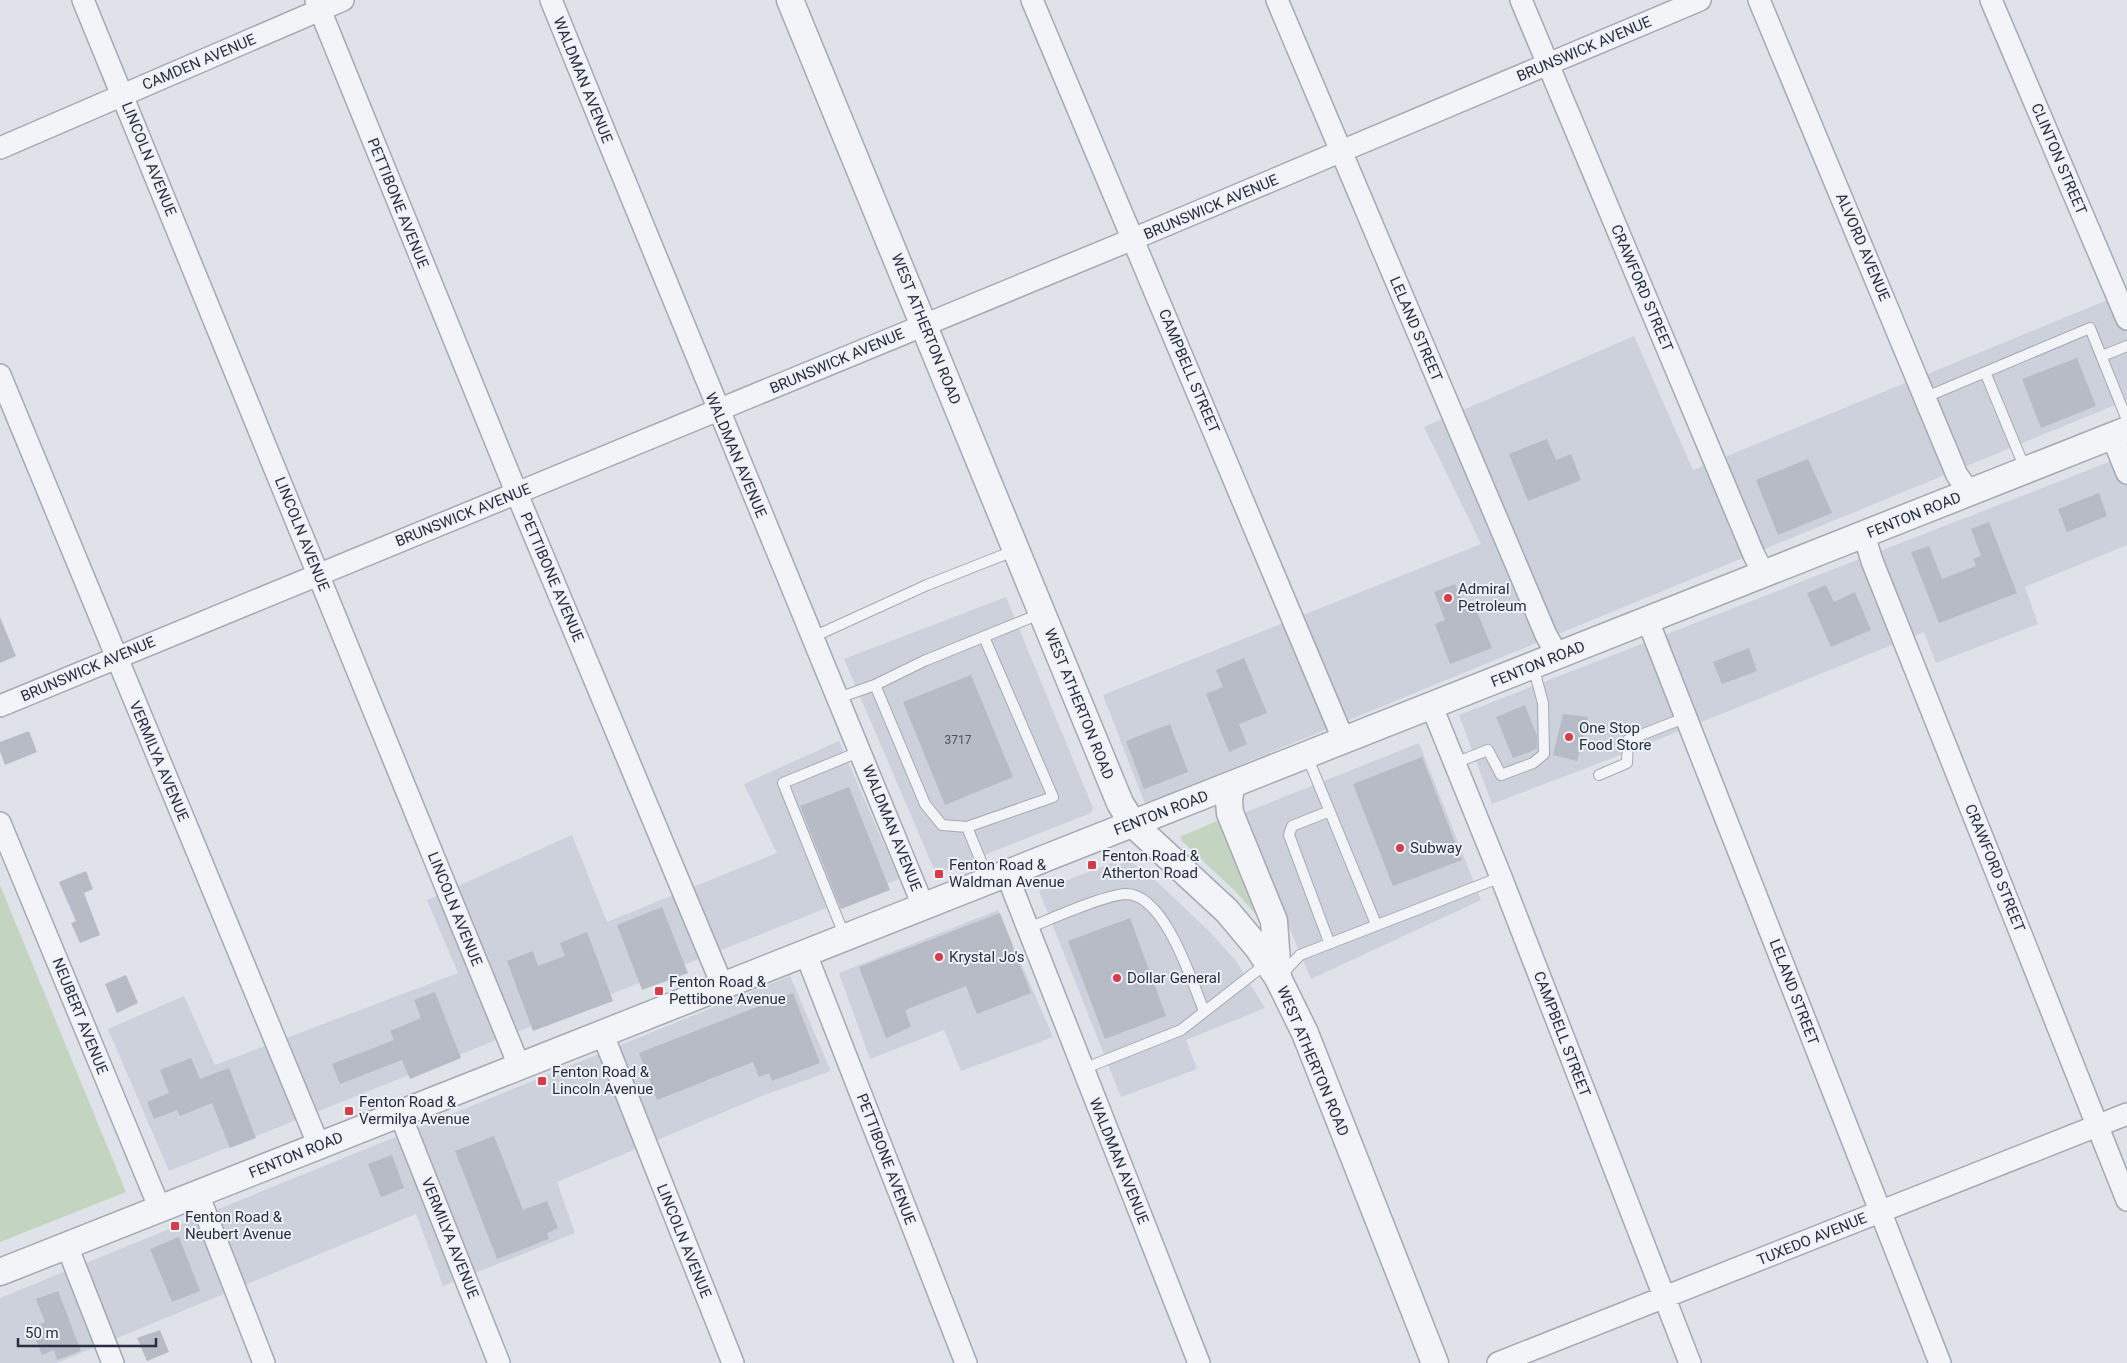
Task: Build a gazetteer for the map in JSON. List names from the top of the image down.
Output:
{
  "streets": {
    "street": [
      "BRUNSWICK AVENUE",
      "CAMDEN AVENUE",
      "WALDMAN AVENUE",
      "LINCOLN AVENUE",
      "CLINTON STREET",
      "PETTIBONE AVENUE",
      "ALVORD AVENUE",
      "CRAWFORD STREET",
      "WEST ATHERTON ROAD",
      "LELAND STREET",
      "CAMPBELL STREET",
      "FENTON ROAD",
      "VERMILYA AVENUE",
      "NEUBERT AVENUE",
      "TUXEDO AVENUE"
    ]
  },
  "crossings": [
    ["BRUNSWICK AVENUE", "WALDMAN AVENUE"],
    ["BRUNSWICK AVENUE", "LINCOLN AVENUE"],
    ["BRUNSWICK AVENUE", "PETTIBONE AVENUE"],
    ["BRUNSWICK AVENUE", "CRAWFORD STREET"],
    ["BRUNSWICK AVENUE", "WEST ATHERTON ROAD"],
    ["BRUNSWICK AVENUE", "LELAND STREET"],
    ["BRUNSWICK AVENUE", "CAMPBELL STREET"],
    ["BRUNSWICK AVENUE", "VERMILYA AVENUE"],
    ["CAMDEN AVENUE", "LINCOLN AVENUE"],
    ["CAMDEN AVENUE", "PETTIBONE AVENUE"],
    ["WALDMAN AVENUE", "FENTON ROAD"],
    ["LINCOLN AVENUE", "FENTON ROAD"],
    ["PETTIBONE AVENUE", "FENTON ROAD"],
    ["ALVORD AVENUE", "FENTON ROAD"],
    ["CRAWFORD STREET", "FENTON ROAD"],
    ["CRAWFORD STREET", "TUXEDO AVENUE"],
    ["WEST ATHERTON ROAD", "FENTON ROAD"],
    ["LELAND STREET", "FENTON ROAD"],
    ["LELAND STREET", "TUXEDO AVENUE"],
    ["CAMPBELL STREET", "FENTON ROAD"],
    ["CAMPBELL STREET", "TUXEDO AVENUE"],
    ["FENTON ROAD", "VERMILYA AVENUE"],
    ["FENTON ROAD", "NEUBERT AVENUE"]
  ],
  "places": {
    "other": [
      "Admiral Petroleum",
      "One Stop Food Store",
      "Subway",
      "Krystal Jo's",
      "Dollar General"
    ],
    "transit": [
      "Fenton Road & Atherton Road",
      "Fenton Road & Waldman Avenue",
      "Fenton Road & Pettibone Avenue",
      "Fenton Road & Lincoln Avenue",
      "Fenton Road & Vermilya Avenue",
      "Fenton Road & Neubert Avenue"
    ]
  },
  "house_numbers": ["3717"],
  "scale_bar": "50 m"
}
